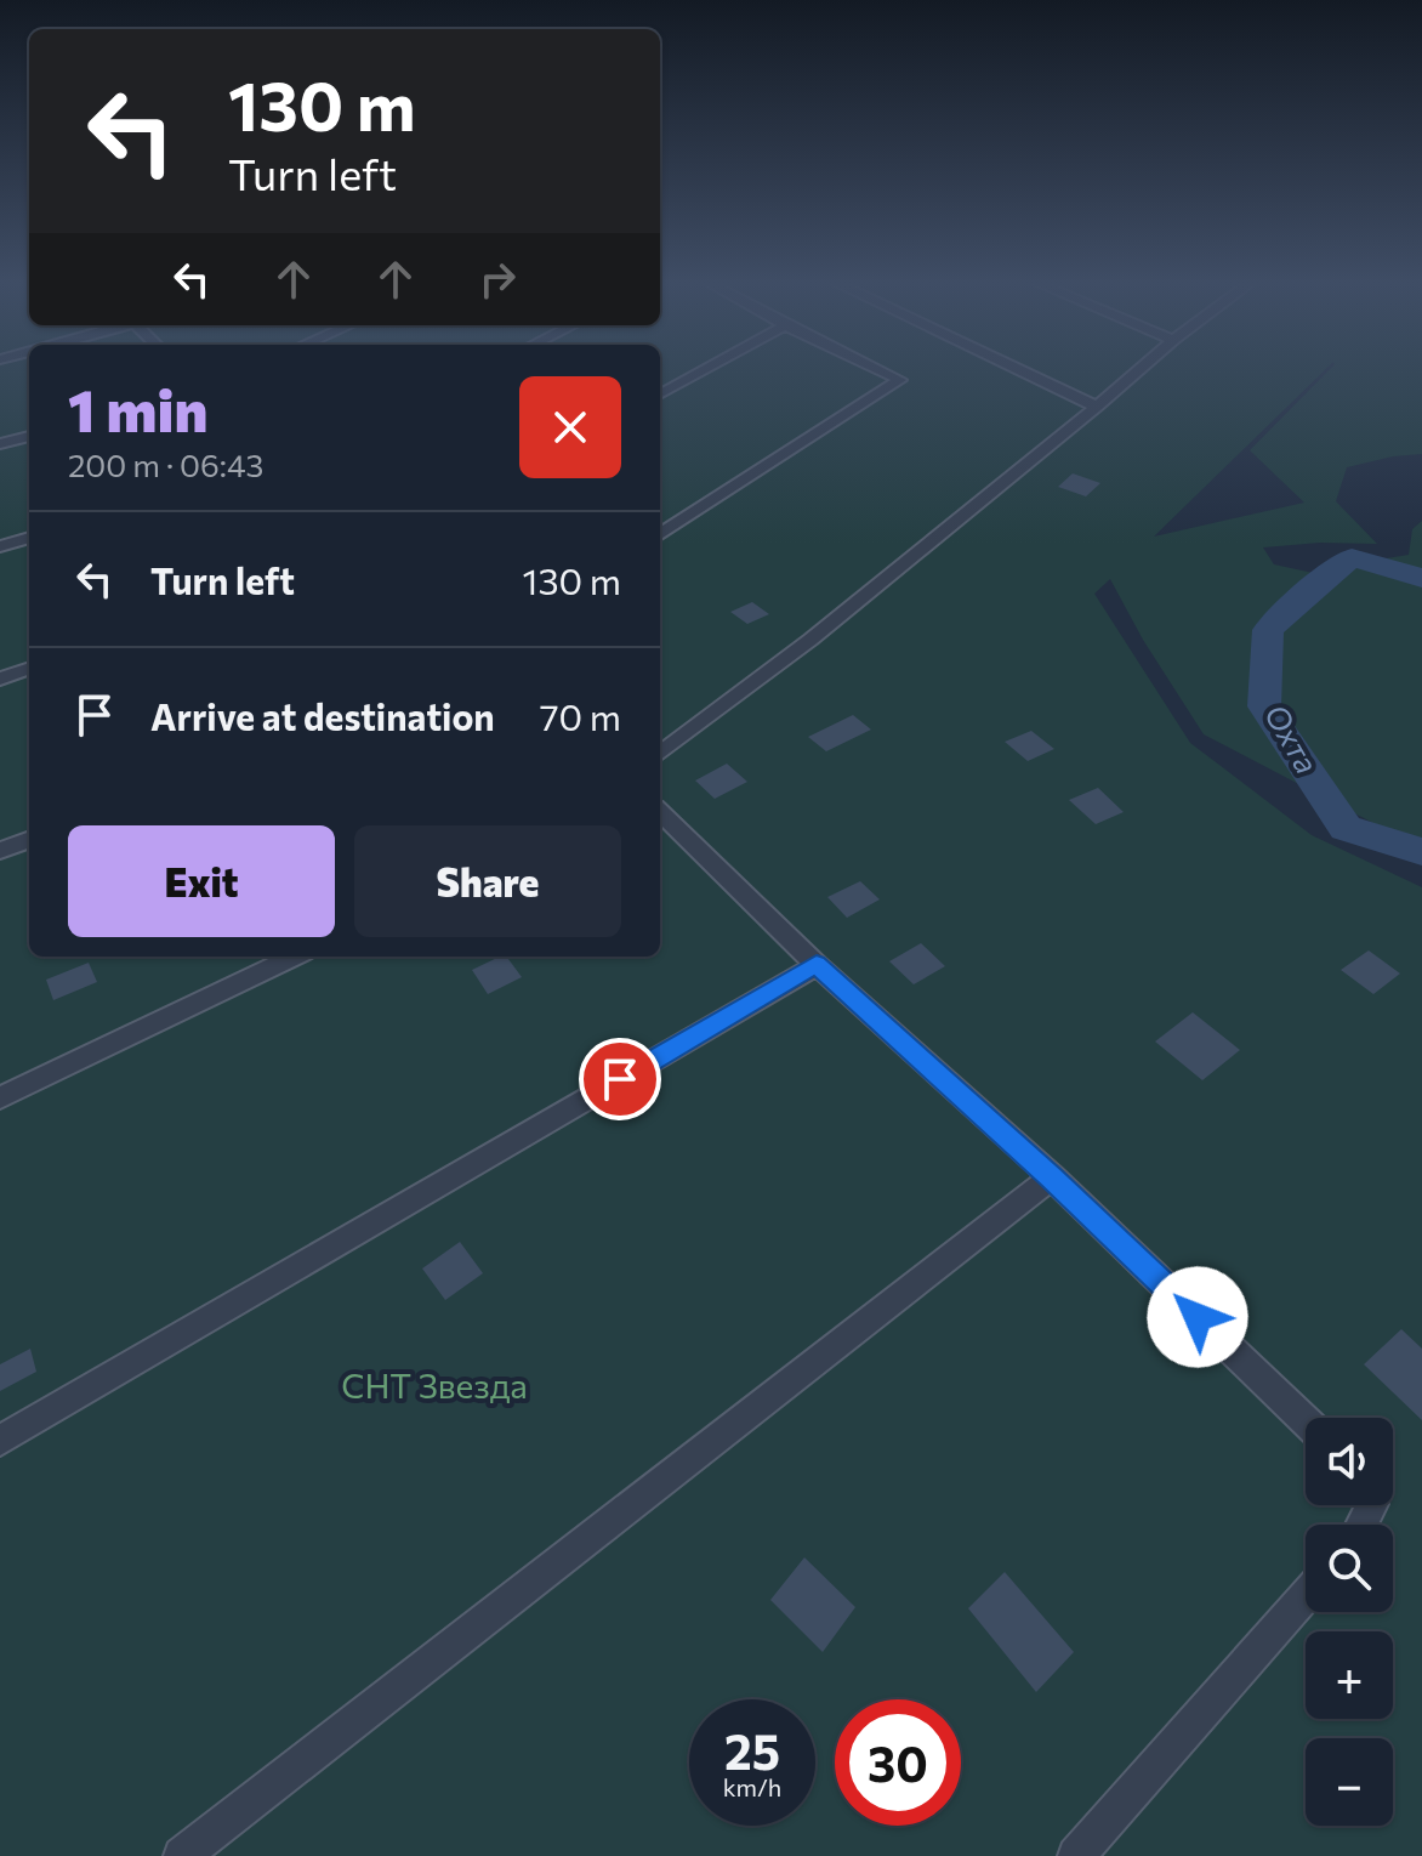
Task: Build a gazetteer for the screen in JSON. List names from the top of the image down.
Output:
{
  "water": ["Охта"],
  "parks": ["СНТ Звезда"],
  "page": {
    "turn": ["130 m", "Turn left"],
    "heading": ["1 min", "200 m · 06:43"],
    "list": [
      {
        "name": "Turn left",
        "value": "130 m"
      },
      {
        "name": "Arrive at destination",
        "value": "70 m"
      }
    ],
    "buttons": ["Exit", "Share"],
    "map_buttons": ["+", "−"],
    "speed": "25 km/h",
    "limit": "30"
  }
}
